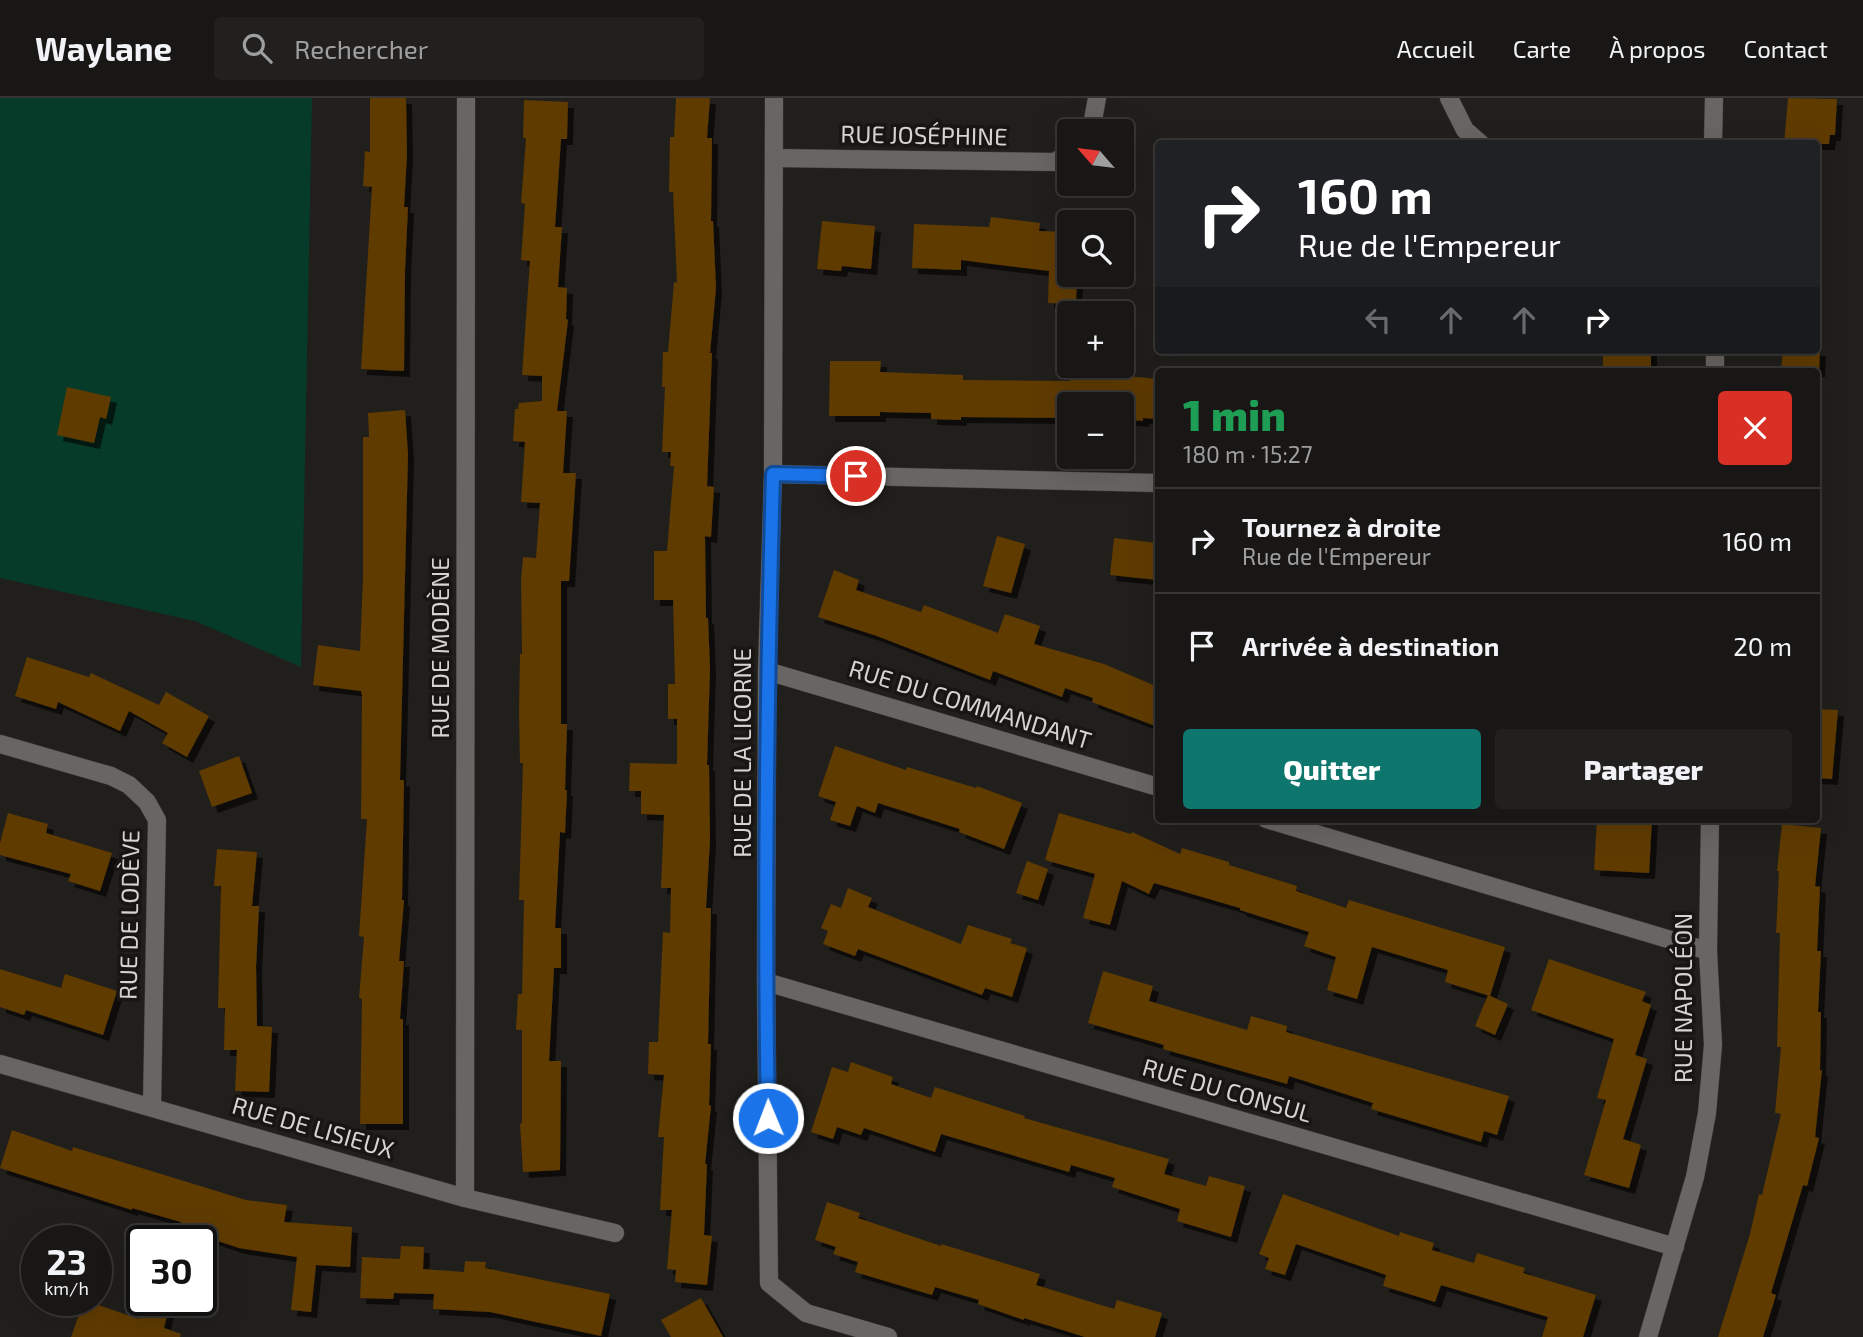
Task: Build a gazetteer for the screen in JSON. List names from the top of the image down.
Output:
{
  "streets": {
    "street": [
      "RUE JOSÉPHINE",
      "RUE DE MODÈNE",
      "RUE DU COMMANDANT",
      "RUE DE LA LICORNE",
      "RUE DE LODÈVE",
      "RUE NAPOLÉON",
      "RUE DU CONSUL",
      "RUE DE LISIEUX"
    ]
  },
  "crossings": [
    ["RUE JOSÉPHINE", "RUE DE LA LICORNE"],
    ["RUE DE MODÈNE", "RUE DE LISIEUX"],
    ["RUE DU COMMANDANT", "RUE DE LA LICORNE"],
    ["RUE DE LA LICORNE", "RUE DU CONSUL"],
    ["RUE DE LODÈVE", "RUE DE LISIEUX"],
    ["RUE NAPOLÉON", "RUE DU CONSUL"]
  ],
  "north": "top left",
  "page": {
    "header": "Waylane",
    "search": "Rechercher",
    "nav": [
      "Accueil",
      "Carte",
      "À propos",
      "Contact"
    ],
    "map_buttons": ["+", "−"],
    "turn": ["160 m", "Rue de l'Empereur"],
    "heading": ["1 min", "180 m · 15:27"],
    "list": [
      {
        "name": "Tournez à droite",
        "note": "Rue de l'Empereur",
        "value": "160 m"
      },
      {
        "name": "Arrivée à destination",
        "value": "20 m"
      }
    ],
    "buttons": ["Quitter", "Partager"],
    "speed": "23 km/h",
    "limit": "30"
  }
}
